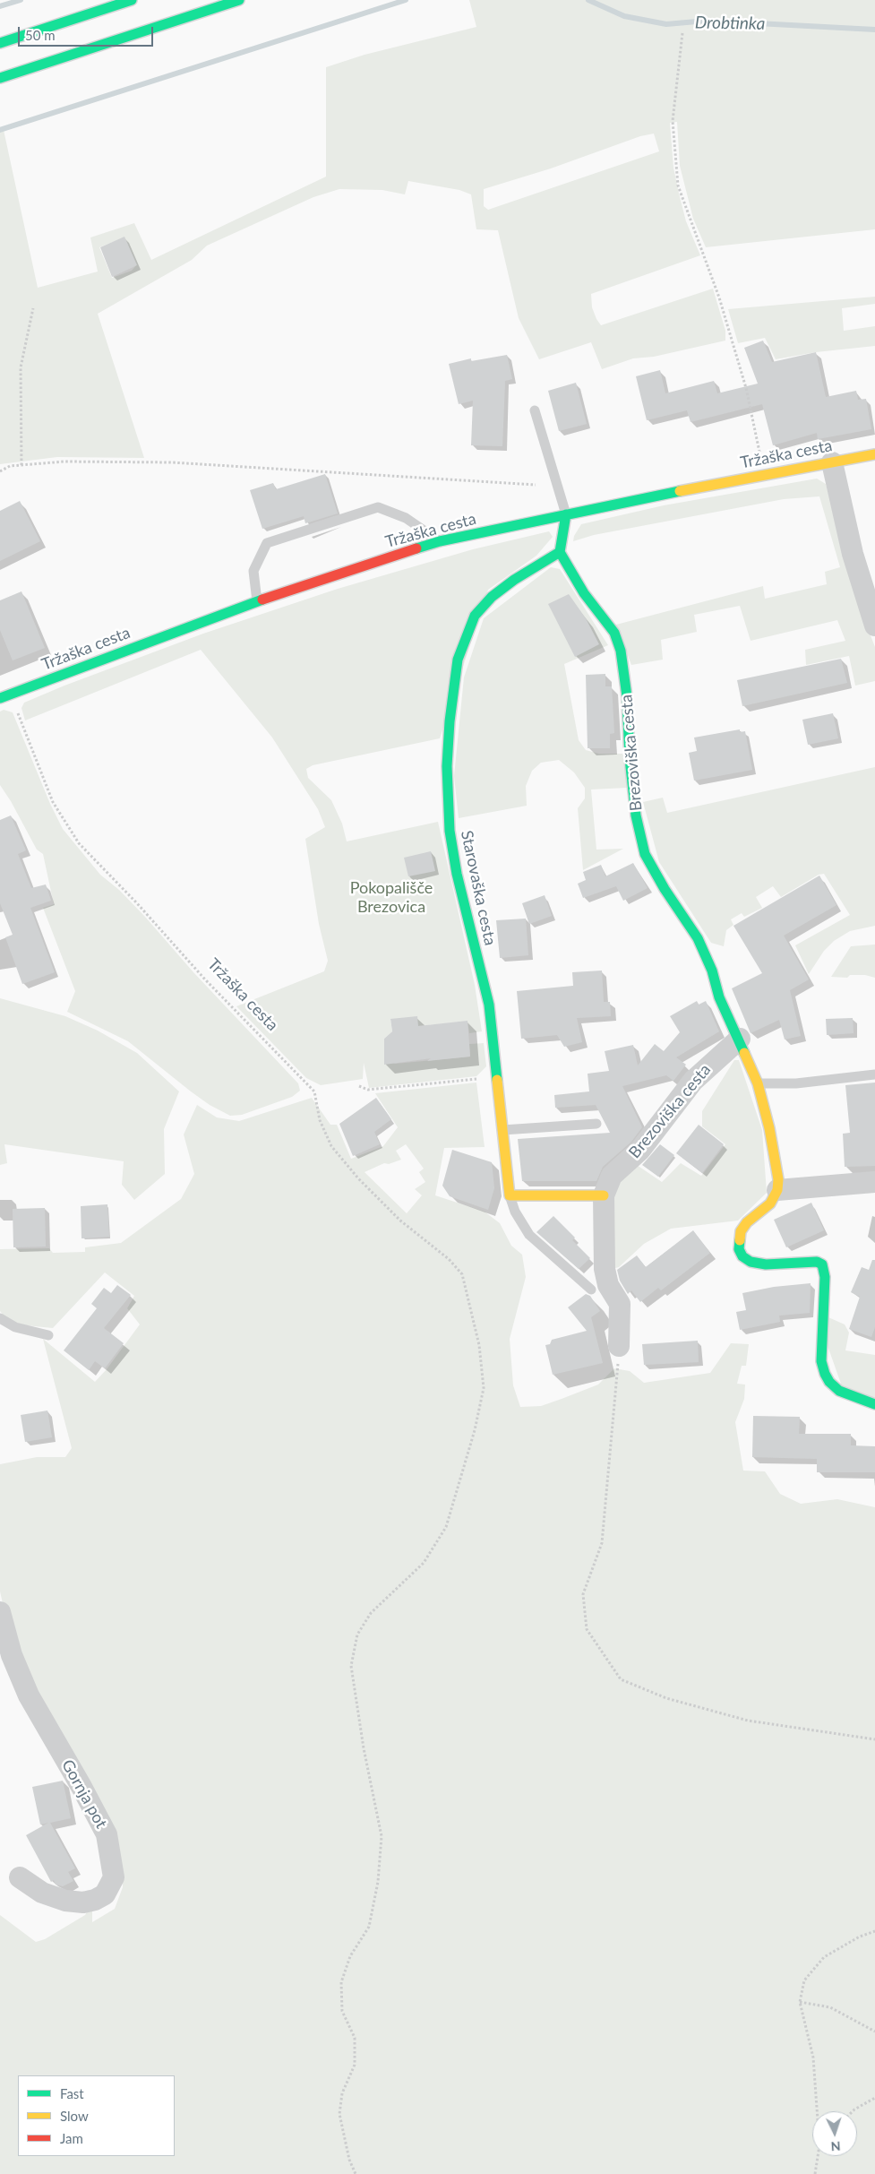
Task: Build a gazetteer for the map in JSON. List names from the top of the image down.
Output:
{
  "streets": {
    "main road": ["Tržaška cesta", "Brezoviška cesta", "Starovaška cesta"],
    "street": ["Gornja pot"]
  },
  "crossings": [
    ["Brezoviška cesta", "Starovaška cesta"]
  ],
  "water": ["Drobtinka"],
  "parks": ["Pokopališče Brezovica"],
  "legend": ["Fast", "Slow", "Jam"],
  "scale_bar": "50 m",
  "north": "bottom"
}
